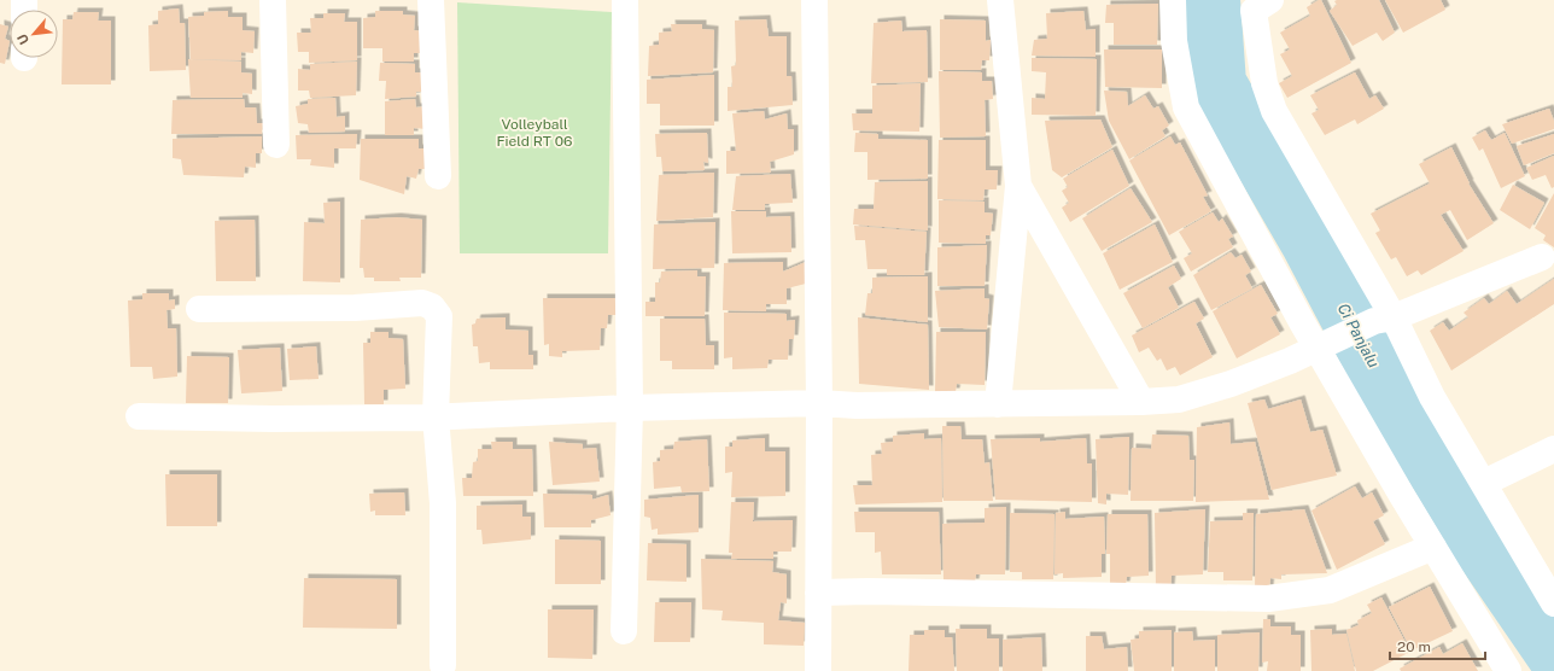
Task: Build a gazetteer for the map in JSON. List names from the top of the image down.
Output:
{
  "water": ["Ci Panjalu"],
  "parks": ["Volleyball Field RT 06"],
  "scale_bar": "20 m",
  "north": "bottom left"
}
